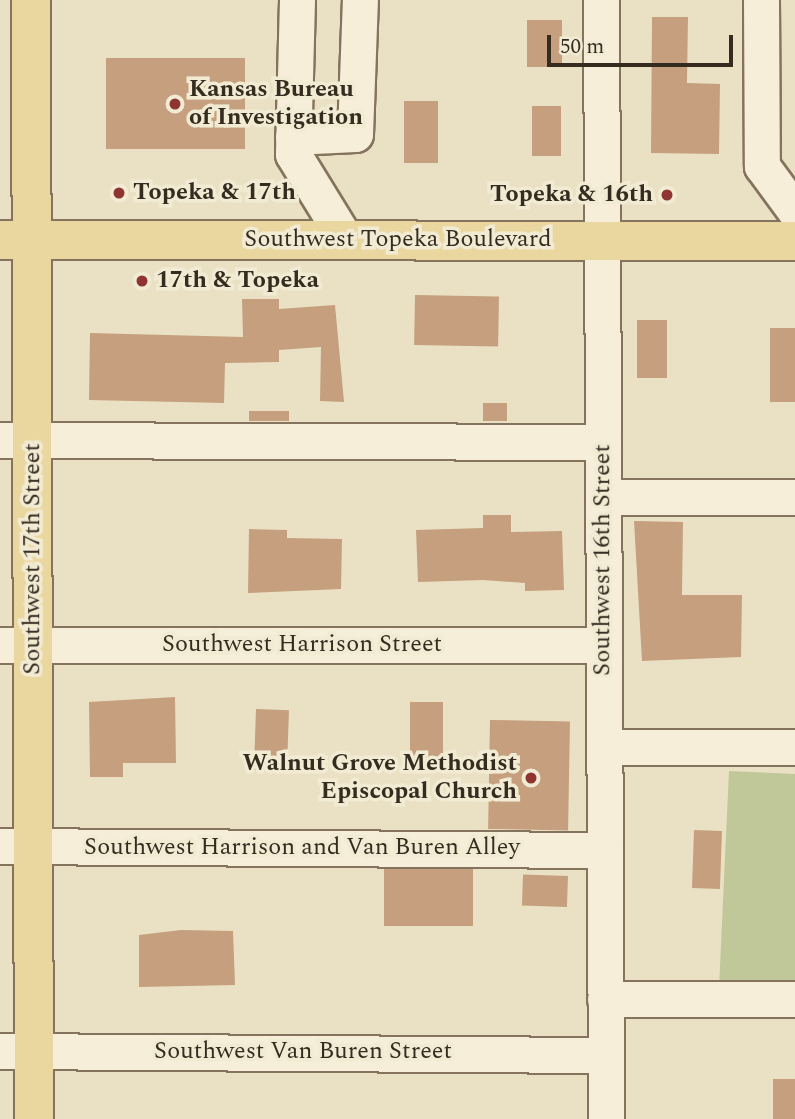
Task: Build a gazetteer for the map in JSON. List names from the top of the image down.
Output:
{
  "streets": {
    "main road": ["Southwest Topeka Boulevard", "Southwest 17th Street"],
    "street": [
      "Southwest 16th Street",
      "Southwest Harrison Street",
      "Southwest Harrison and Van Buren Alley",
      "Southwest Van Buren Street"
    ]
  },
  "crossings": [
    ["Southwest Topeka Boulevard", "Southwest 17th Street"],
    ["Southwest Topeka Boulevard", "Southwest 16th Street"],
    ["Southwest 17th Street", "Southwest Harrison Street"],
    ["Southwest 17th Street", "Southwest Harrison and Van Buren Alley"],
    ["Southwest 17th Street", "Southwest Van Buren Street"],
    ["Southwest 16th Street", "Southwest Harrison Street"],
    ["Southwest 16th Street", "Southwest Harrison and Van Buren Alley"],
    ["Southwest 16th Street", "Southwest Van Buren Street"]
  ],
  "places": [
    "Kansas Bureau of Investigation",
    "Topeka & 17th",
    "Topeka & 16th",
    "17th & Topeka",
    "Walnut Grove Methodist Episcopal Church"
  ],
  "scale_bar": "50 m"
}
